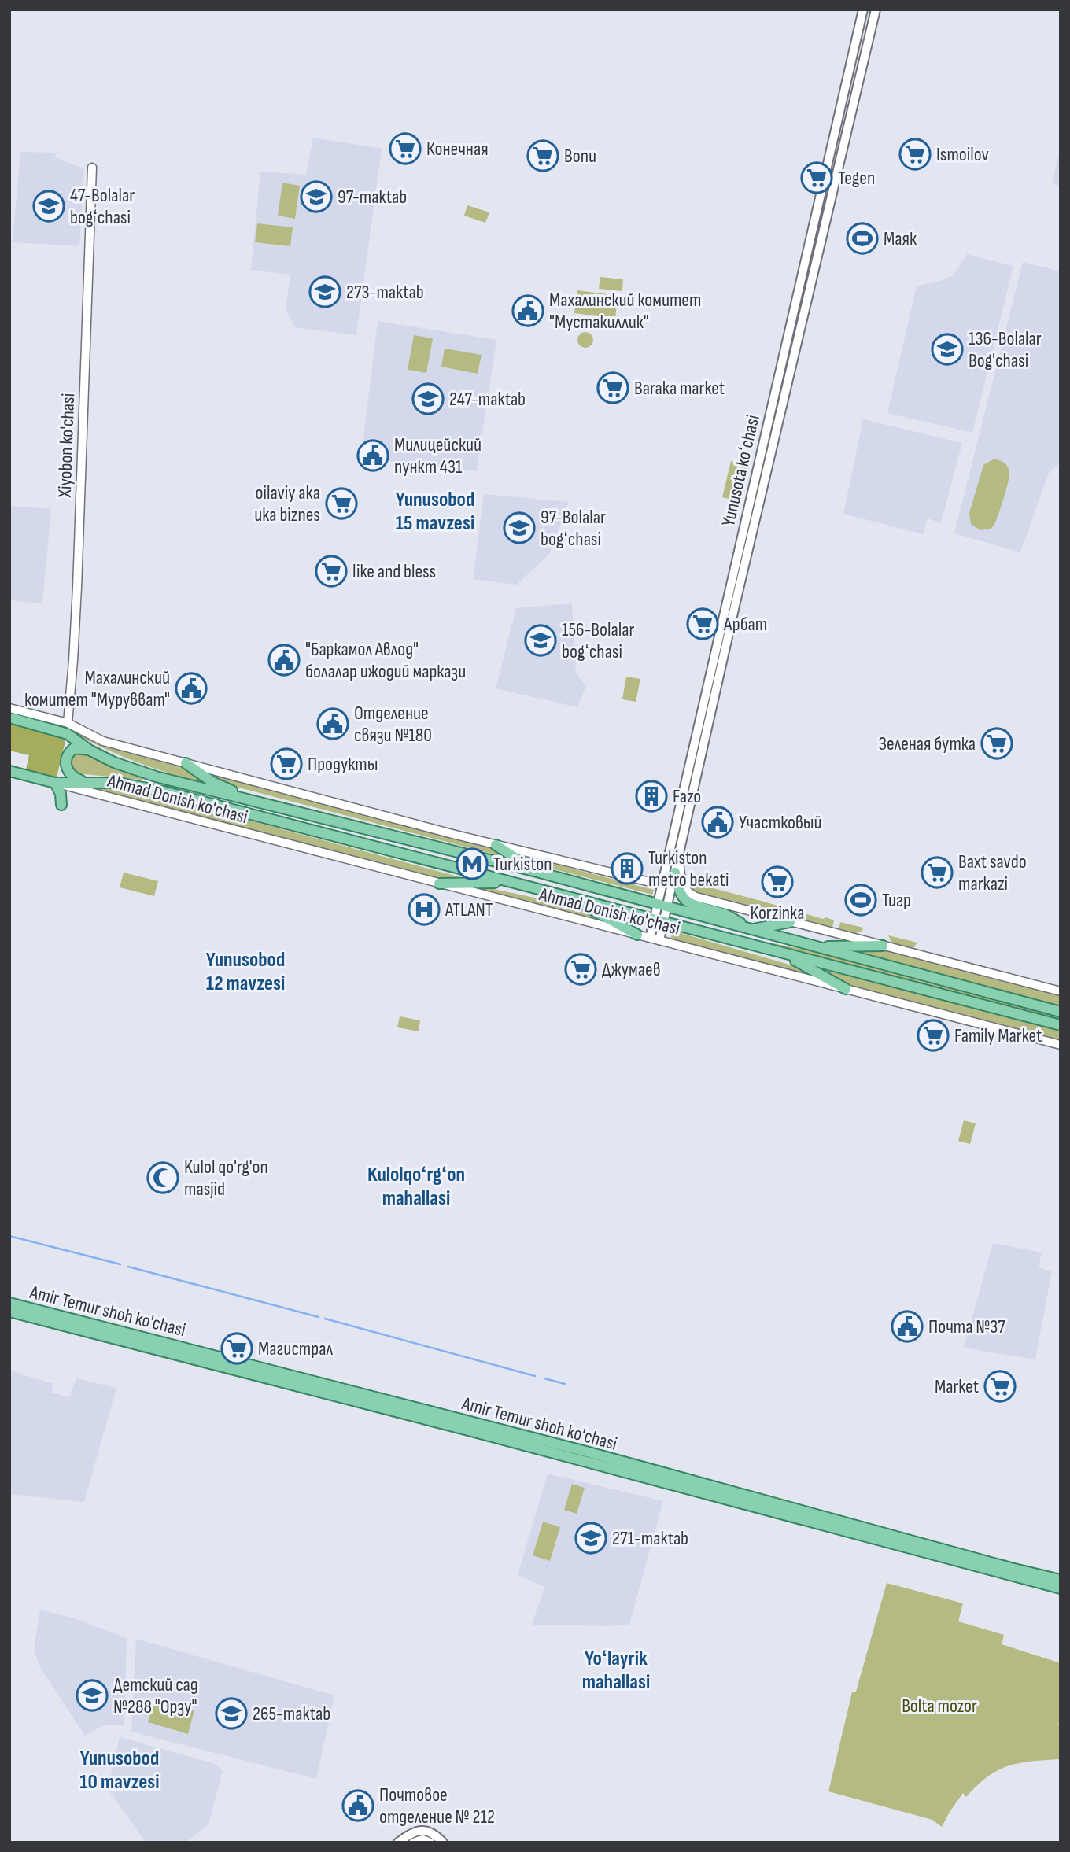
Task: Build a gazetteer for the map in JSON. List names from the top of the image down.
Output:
{
  "streets": {
    "main road": ["Yunusota koʻchasi", "Ahmad Donish ko'chasi", "Amir Temur shoh ko'chasi"],
    "street": ["Xiyobon ko'chasi"]
  },
  "crossings": [
    ["Xiyobon ko'chasi", "Ahmad Donish ko'chasi"],
    ["Yunusota koʻchasi", "Ahmad Donish ko'chasi"]
  ],
  "districts": [
    "Yunusobod 15 mavzesi",
    "Yunusobod 12 mavzesi",
    "Kulolqoʻrgʻon mahallasi",
    "Yoʻlayrik mahallasi",
    "Yunusobod 10 mavzesi"
  ],
  "parks": ["Bolta mozor"],
  "places": {
    "supermarket": [
      "Конечная",
      "Ismoilov",
      "Bonu",
      "Tegen",
      "Baraka market",
      "oilaviy aka uka biznes",
      "like and bless",
      "Арбат",
      "Зеленая бутка",
      "Продукты",
      "Baxt savdo markazi",
      "Korzinka",
      "Джумаев",
      "Family Market",
      "Магистрал",
      "Market"
    ],
    "school or university": [
      "97-maktab",
      "47-Bolalar bogʻchasi",
      "273-maktab",
      "136-Bolalar Bog'chasi",
      "247-maktab",
      "97-Bolalar bogʻchasi",
      "156-Bolalar bogʻchasi",
      "271-maktab",
      "Детский сад №288 \"Орзу\"",
      "265-maktab"
    ],
    "sports": ["Маяк", "Тигр"],
    "public building": [
      "Махалинский комитет \"Мустакиллик\"",
      "Милицейский пункт 431",
      "\"Баркамол Авлод\" болалар ижодий маркази",
      "Махалинский комитет \"Мурувват\"",
      "Отделение связи №180",
      "Участковый",
      "Почта №37",
      "Почтовое отделение № 212"
    ],
    "building": ["Fazo", "Turkiston metro bekati"],
    "metro station": ["Turkiston"],
    "hospital": ["ATLANT"],
    "mosque": ["Kulol qo'rg'on masjid"]
  }
}
